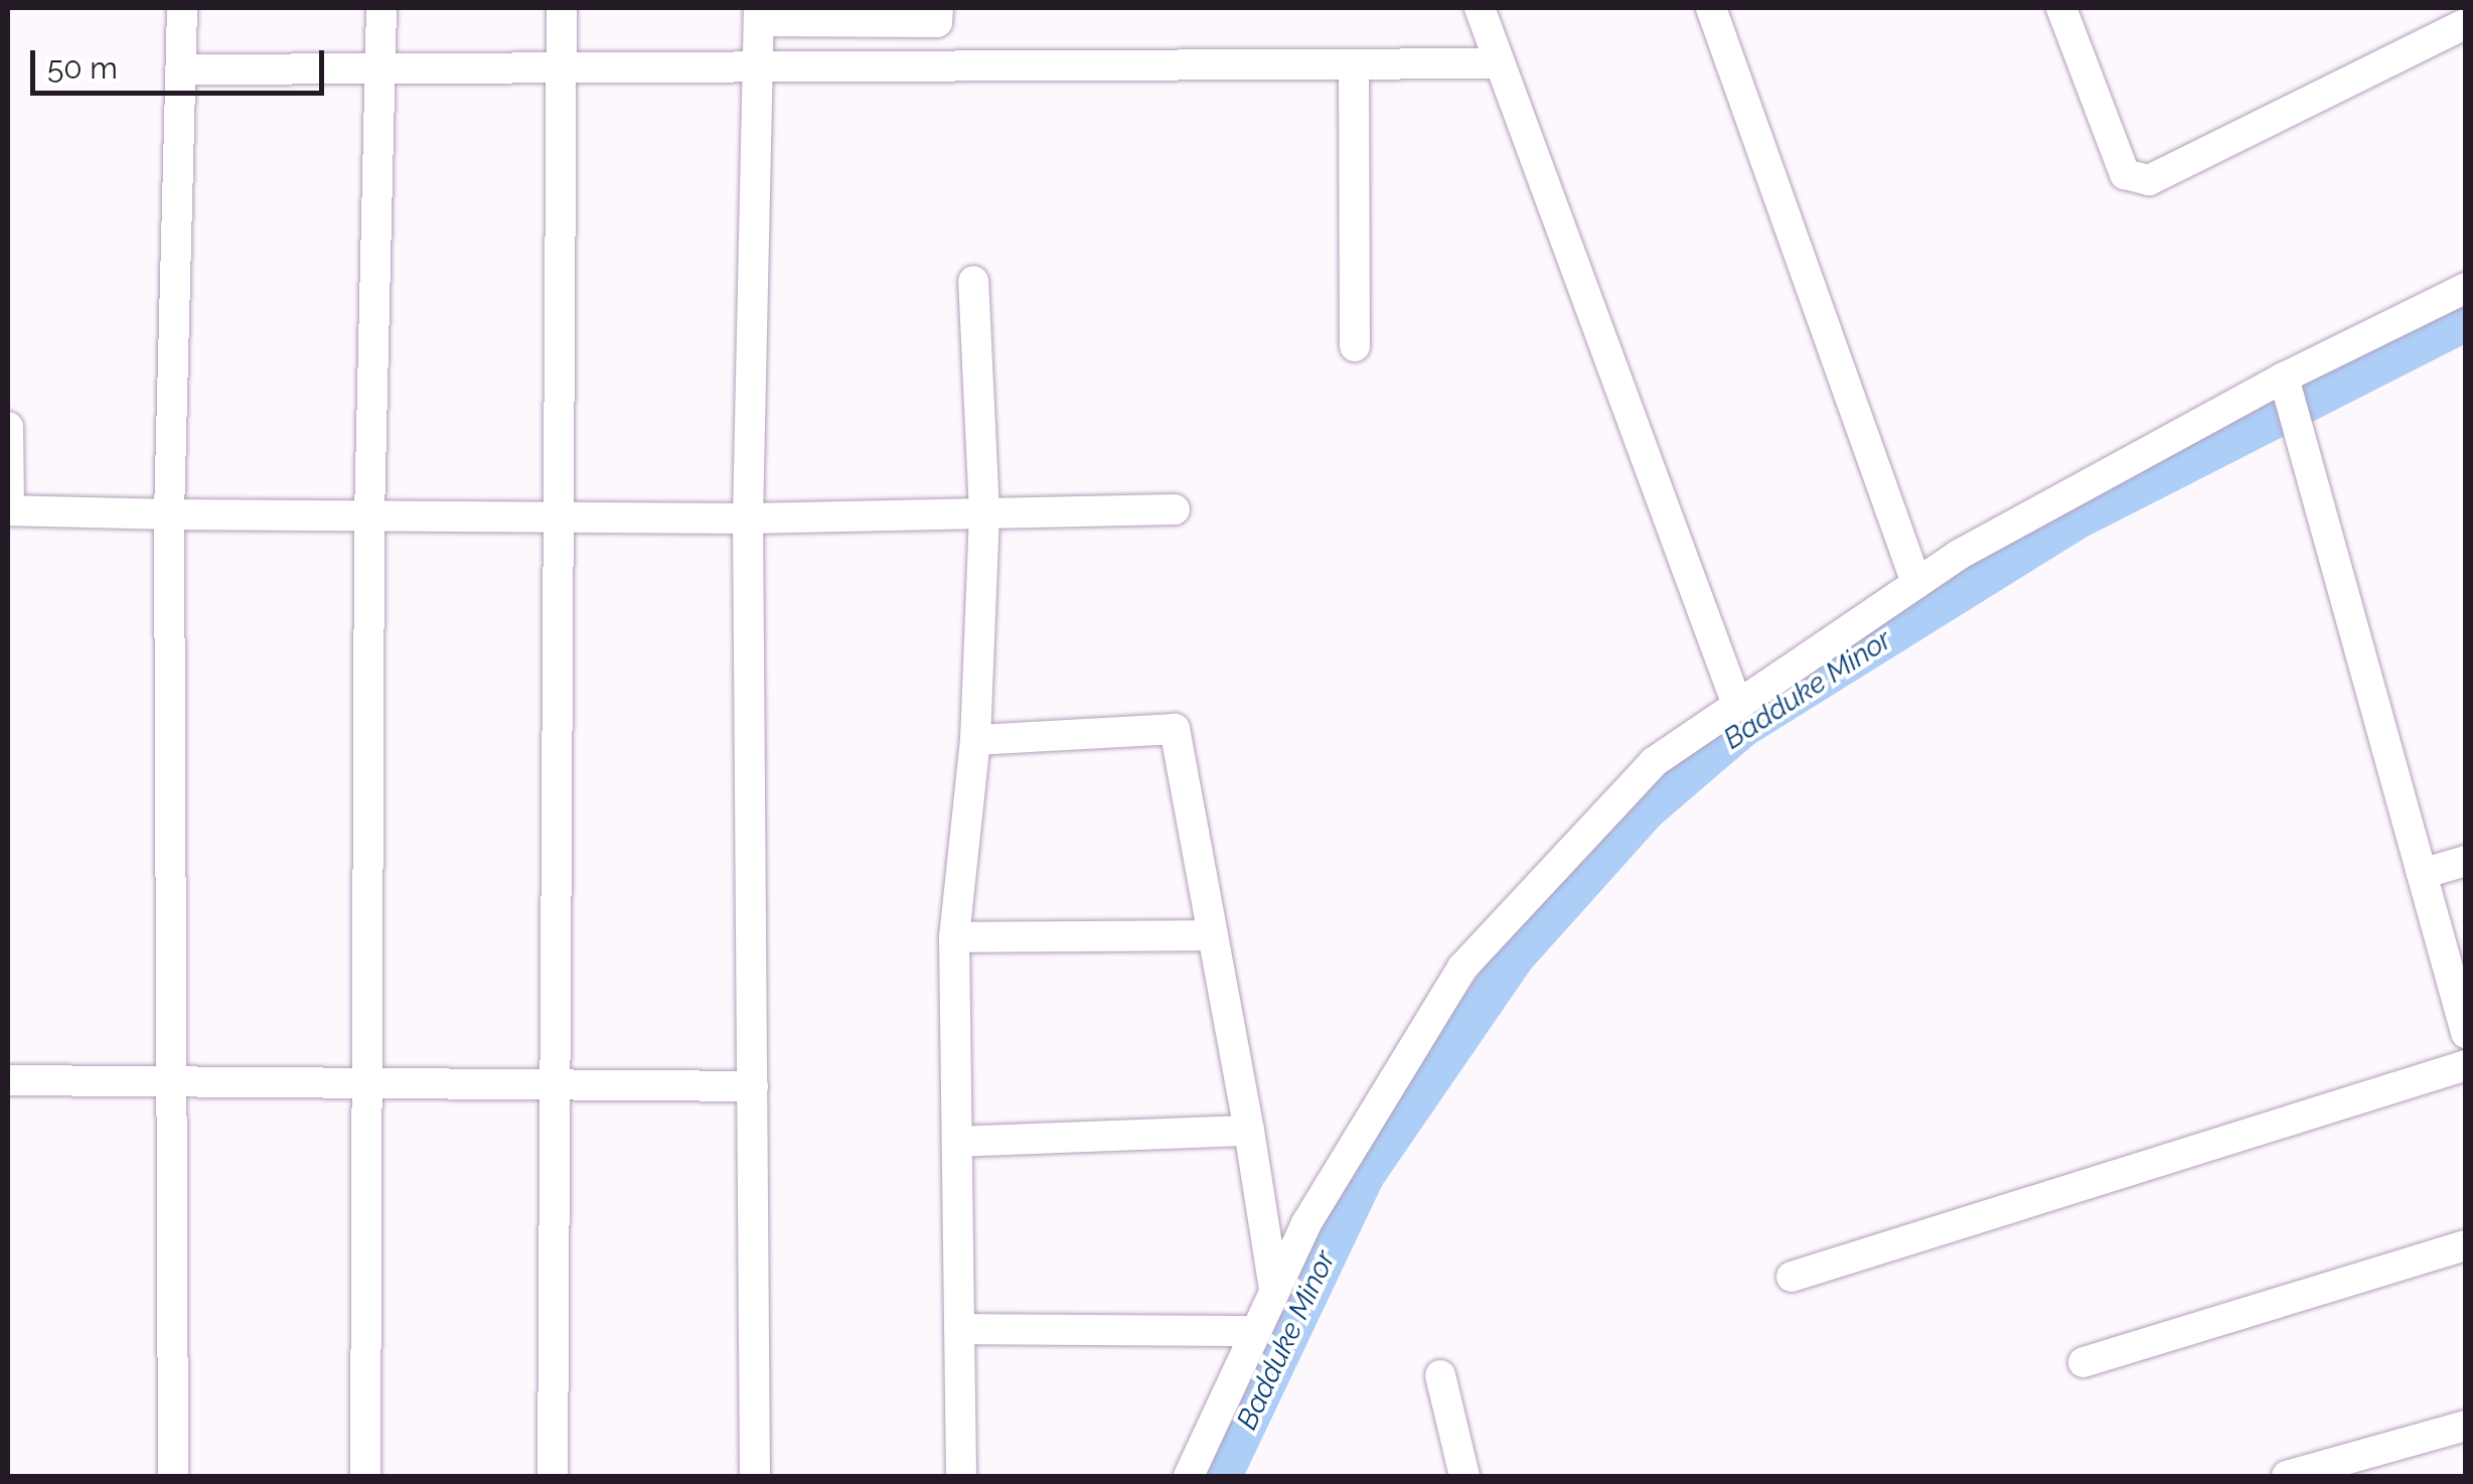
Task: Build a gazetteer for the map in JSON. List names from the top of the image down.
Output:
{
  "water": ["Badduke Minor"],
  "scale_bar": "50 m"
}
